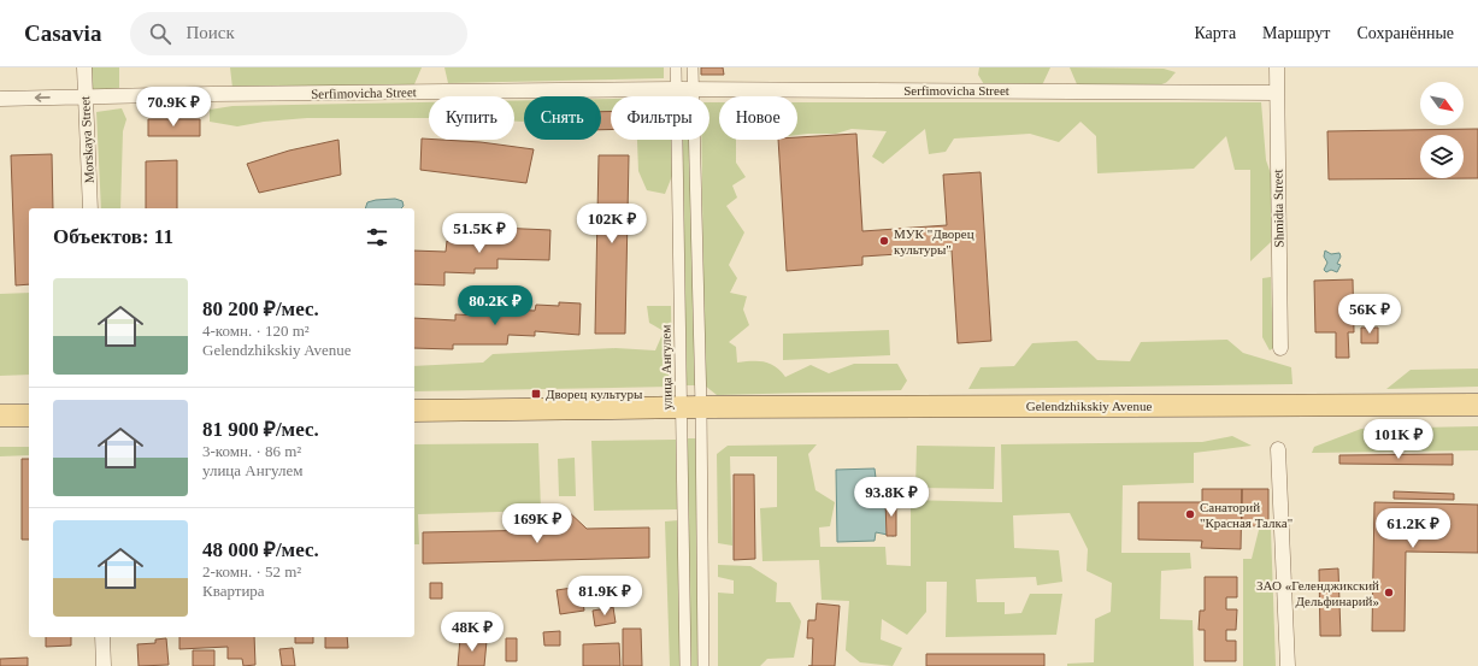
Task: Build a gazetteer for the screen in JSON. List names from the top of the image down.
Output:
{
  "streets": {
    "main road": ["Gelendzhikskiy Avenue"],
    "street": [
      "Serfimovicha Street",
      "Morskaya Street",
      "Shmidta Street",
      "улица Ангулем"
    ]
  },
  "crossings": [
    ["Serfimovicha Street", "Morskaya Street"],
    ["Serfimovicha Street", "Shmidta Street"],
    ["Serfimovicha Street", "улица Ангулем"],
    ["улица Ангулем", "Gelendzhikskiy Avenue"]
  ],
  "places": {
    "other": ["МУК \"Дворец культуры\"", "Санаторий \"Красная Талка\"", "ЗАО «Геленджикский Дельфинарий»"],
    "transit": ["Дворец культуры"]
  },
  "north": "bottom right",
  "page": {
    "header": "Casavia",
    "search": "Поиск",
    "nav": ["Карта", "Маршрут", "Сохранённые"],
    "price": [
      "70.9K ₽",
      "102K ₽",
      "51.5K ₽",
      "80.2K ₽",
      "56K ₽",
      "101K ₽",
      "93.8K ₽",
      "169K ₽",
      "61.2K ₽",
      "81.9K ₽",
      "48K ₽"
    ],
    "chip": [
      "Купить",
      "Снять",
      "Фильтры",
      "Новое"
    ],
    "heading": "Объектов: 11",
    "list": [
      {
        "name": "80 200 ₽/мес.",
        "note": "4-комн. · 120 m² · Gelendzhikskiy Avenue"
      },
      {
        "name": "81 900 ₽/мес.",
        "note": "3-комн. · 86 m² · улица Ангулем"
      },
      {
        "name": "48 000 ₽/мес.",
        "note": "2-комн. · 52 m² · Квартира"
      }
    ]
  }
}
